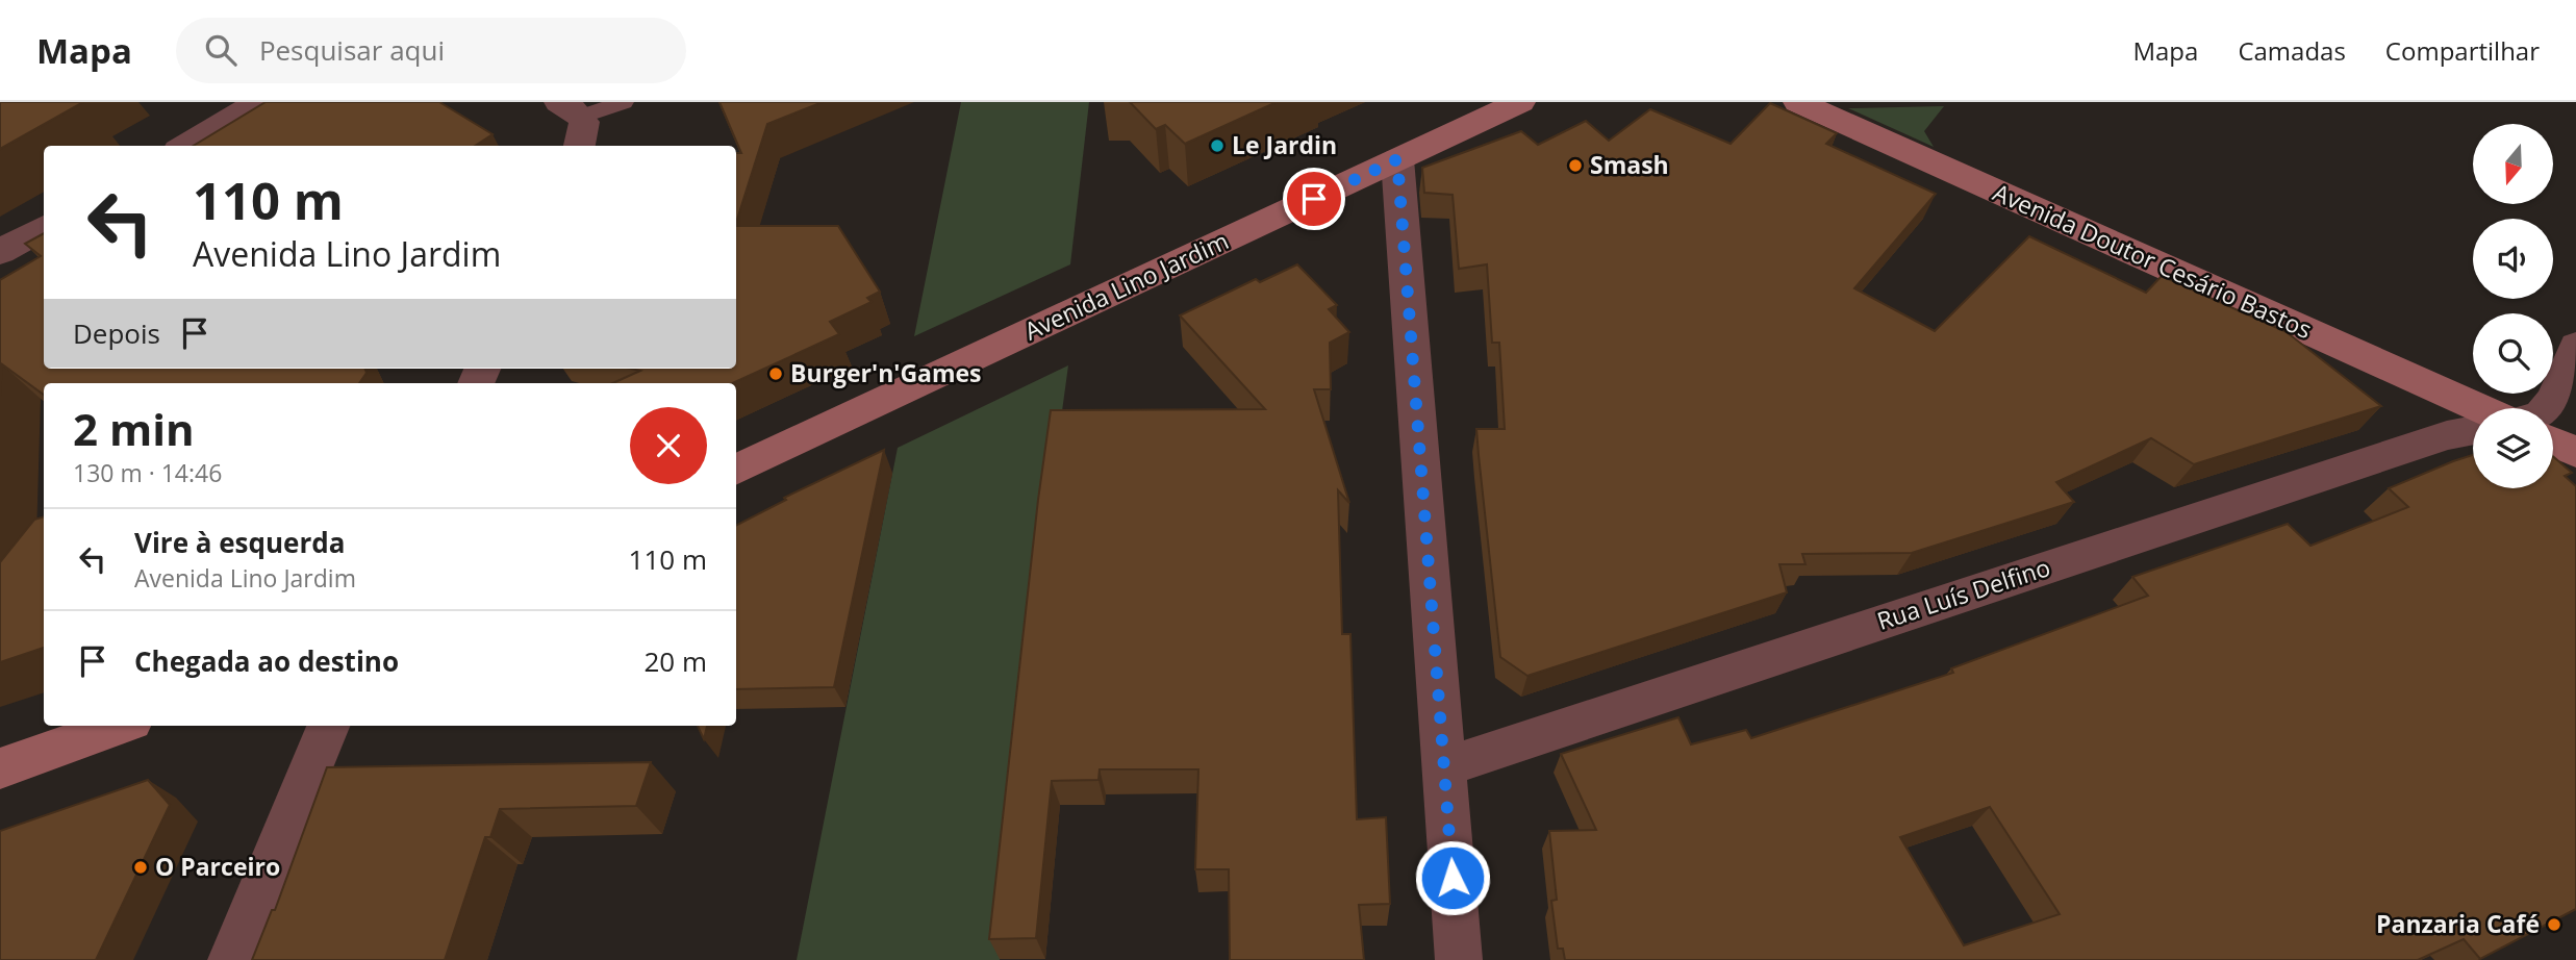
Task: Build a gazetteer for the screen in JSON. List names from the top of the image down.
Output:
{
  "streets": {
    "main road": ["Avenida Doutor Cesário Bastos", "Avenida Lino Jardim"],
    "street": ["Rua Luís Delfino"]
  },
  "places": [
    "Le Jardin",
    "Smash",
    "Burger'n'Games",
    "O Parceiro",
    "Panzaria Café"
  ],
  "north": "bottom",
  "page": {
    "header": "Mapa",
    "search": "Pesquisar aqui",
    "nav": ["Mapa", "Camadas", "Compartilhar"],
    "turn": ["110 m", "Avenida Lino Jardim"],
    "then": "Depois",
    "heading": ["2 min", "130 m · 14:46"],
    "list": [
      {
        "name": "Vire à esquerda",
        "note": "Avenida Lino Jardim",
        "value": "110 m"
      },
      {
        "name": "Chegada ao destino",
        "value": "20 m"
      }
    ]
  }
}
